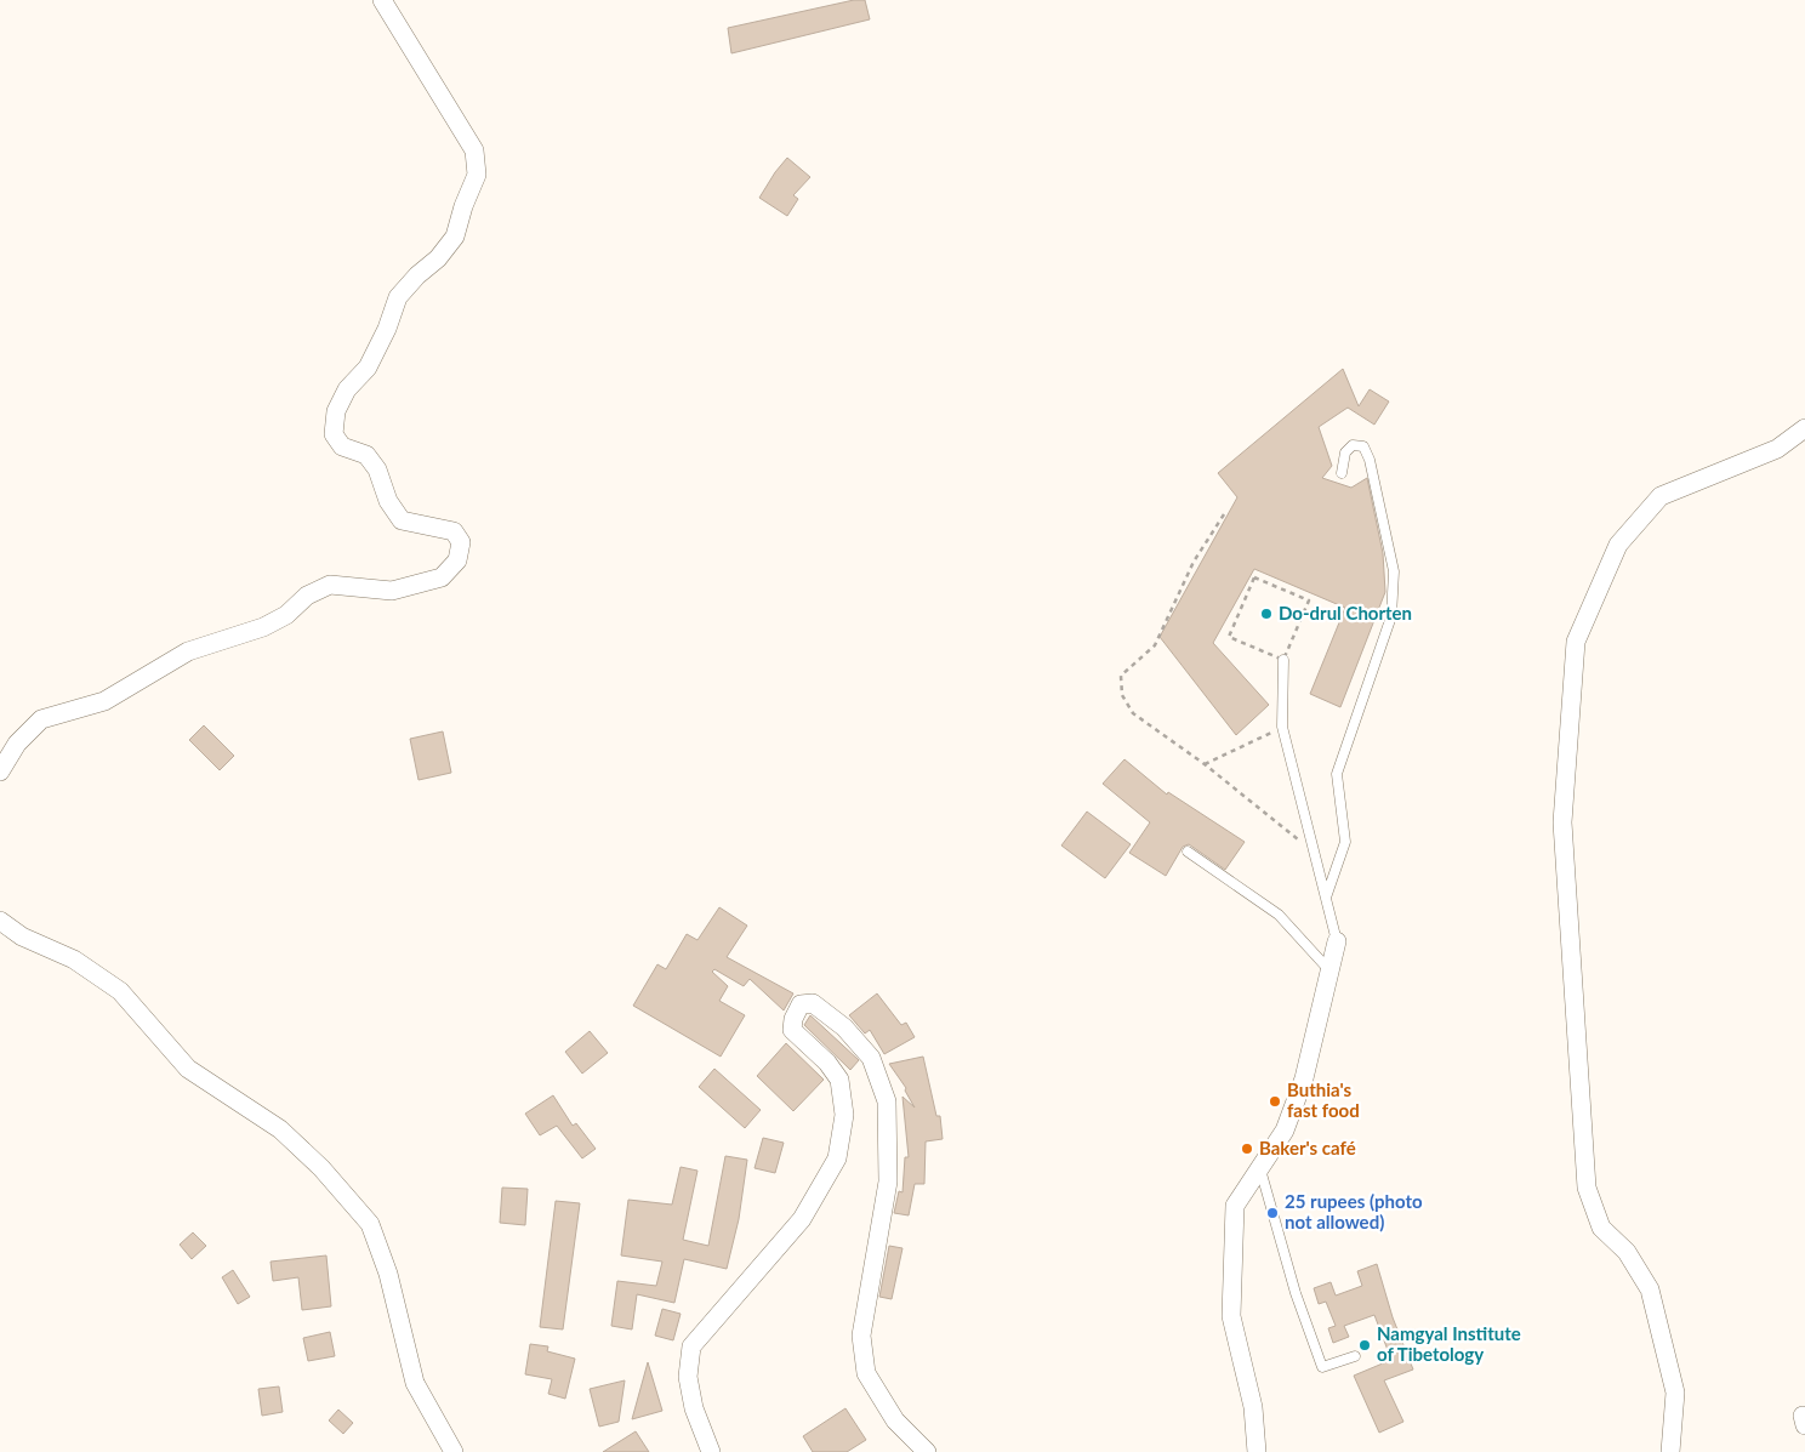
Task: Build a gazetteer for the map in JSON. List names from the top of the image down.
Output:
{
  "places": [
    "Do-drul Chorten",
    "Buthia's fast food",
    "Baker's café",
    "25 rupees (photo not allowed)",
    "Namgyal Institute of Tibetology"
  ]
}
